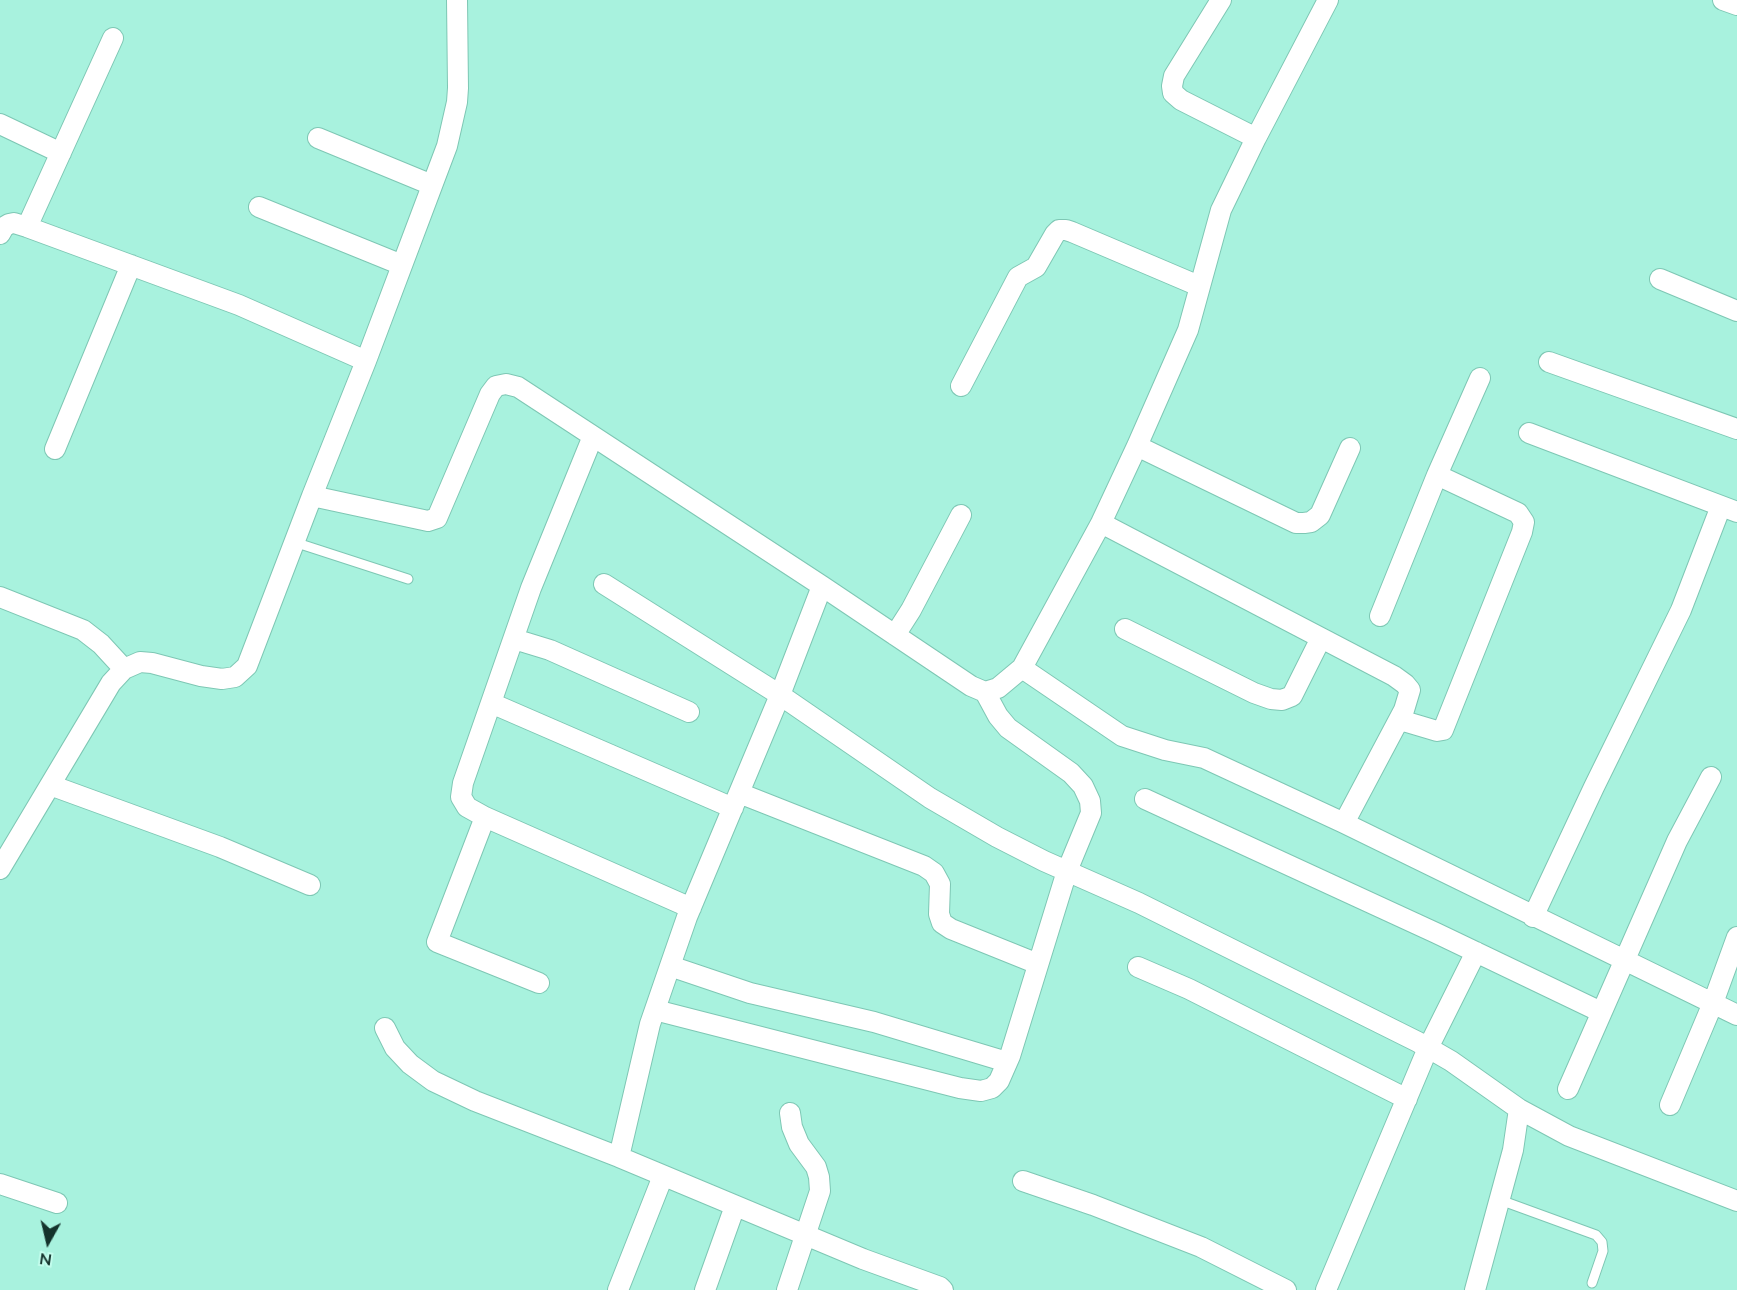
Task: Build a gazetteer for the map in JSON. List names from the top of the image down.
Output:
{
  "north": "bottom"
}
